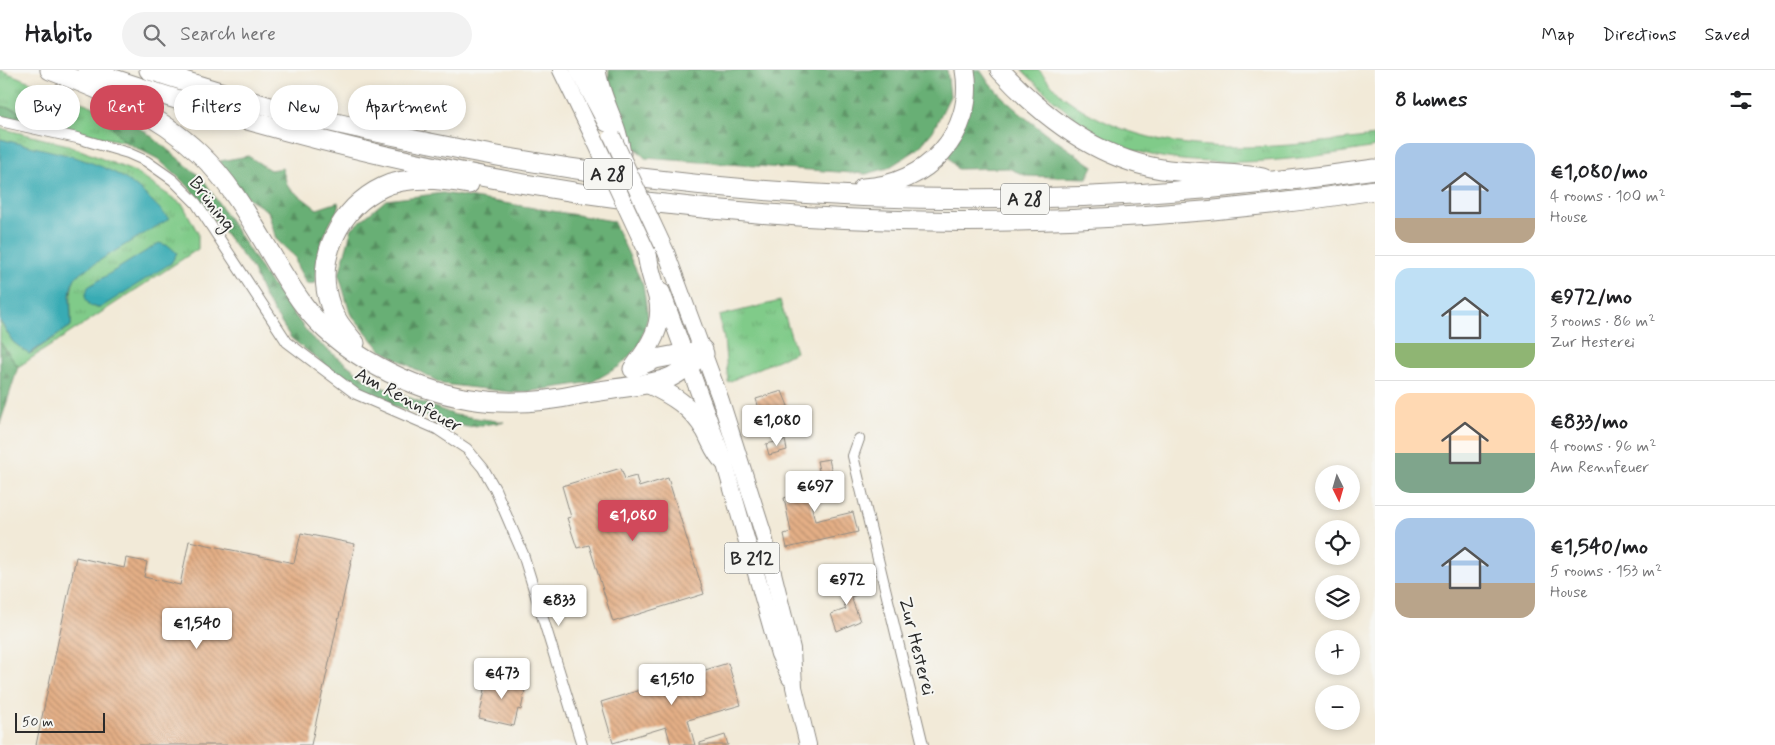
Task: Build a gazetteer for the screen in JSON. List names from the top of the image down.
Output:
{
  "streets": {
    "highway": ["A 28"],
    "main road": ["B 212"],
    "street": ["Brüning", "Am Rennfeuer", "Zur Hesterei"]
  },
  "crossings": [
    ["Brüning", "Am Rennfeuer"]
  ],
  "scale_bar": "50 m",
  "north": "bottom",
  "page": {
    "header": "Habito",
    "search": "Search here",
    "nav": ["Map", "Directions", "Saved"],
    "heading": "8 homes",
    "chip": [
      "Buy",
      "Rent",
      "Filters",
      "New",
      "Apartment"
    ],
    "list": [
      {
        "name": "€1,080/mo",
        "note": "4 rooms · 100 m² · House"
      },
      {
        "name": "€972/mo",
        "note": "3 rooms · 86 m² · Zur Hesterei"
      },
      {
        "name": "€833/mo",
        "note": "4 rooms · 96 m² · Am Rennfeuer"
      },
      {
        "name": "€1,540/mo",
        "note": "5 rooms · 153 m² · House"
      }
    ],
    "price": [
      "€1,080",
      "€697",
      "€1,080",
      "€972",
      "€833",
      "€1,540",
      "€473",
      "€1,510"
    ],
    "map_buttons": ["+", "−"],
    "scale": "50 m"
  }
}
